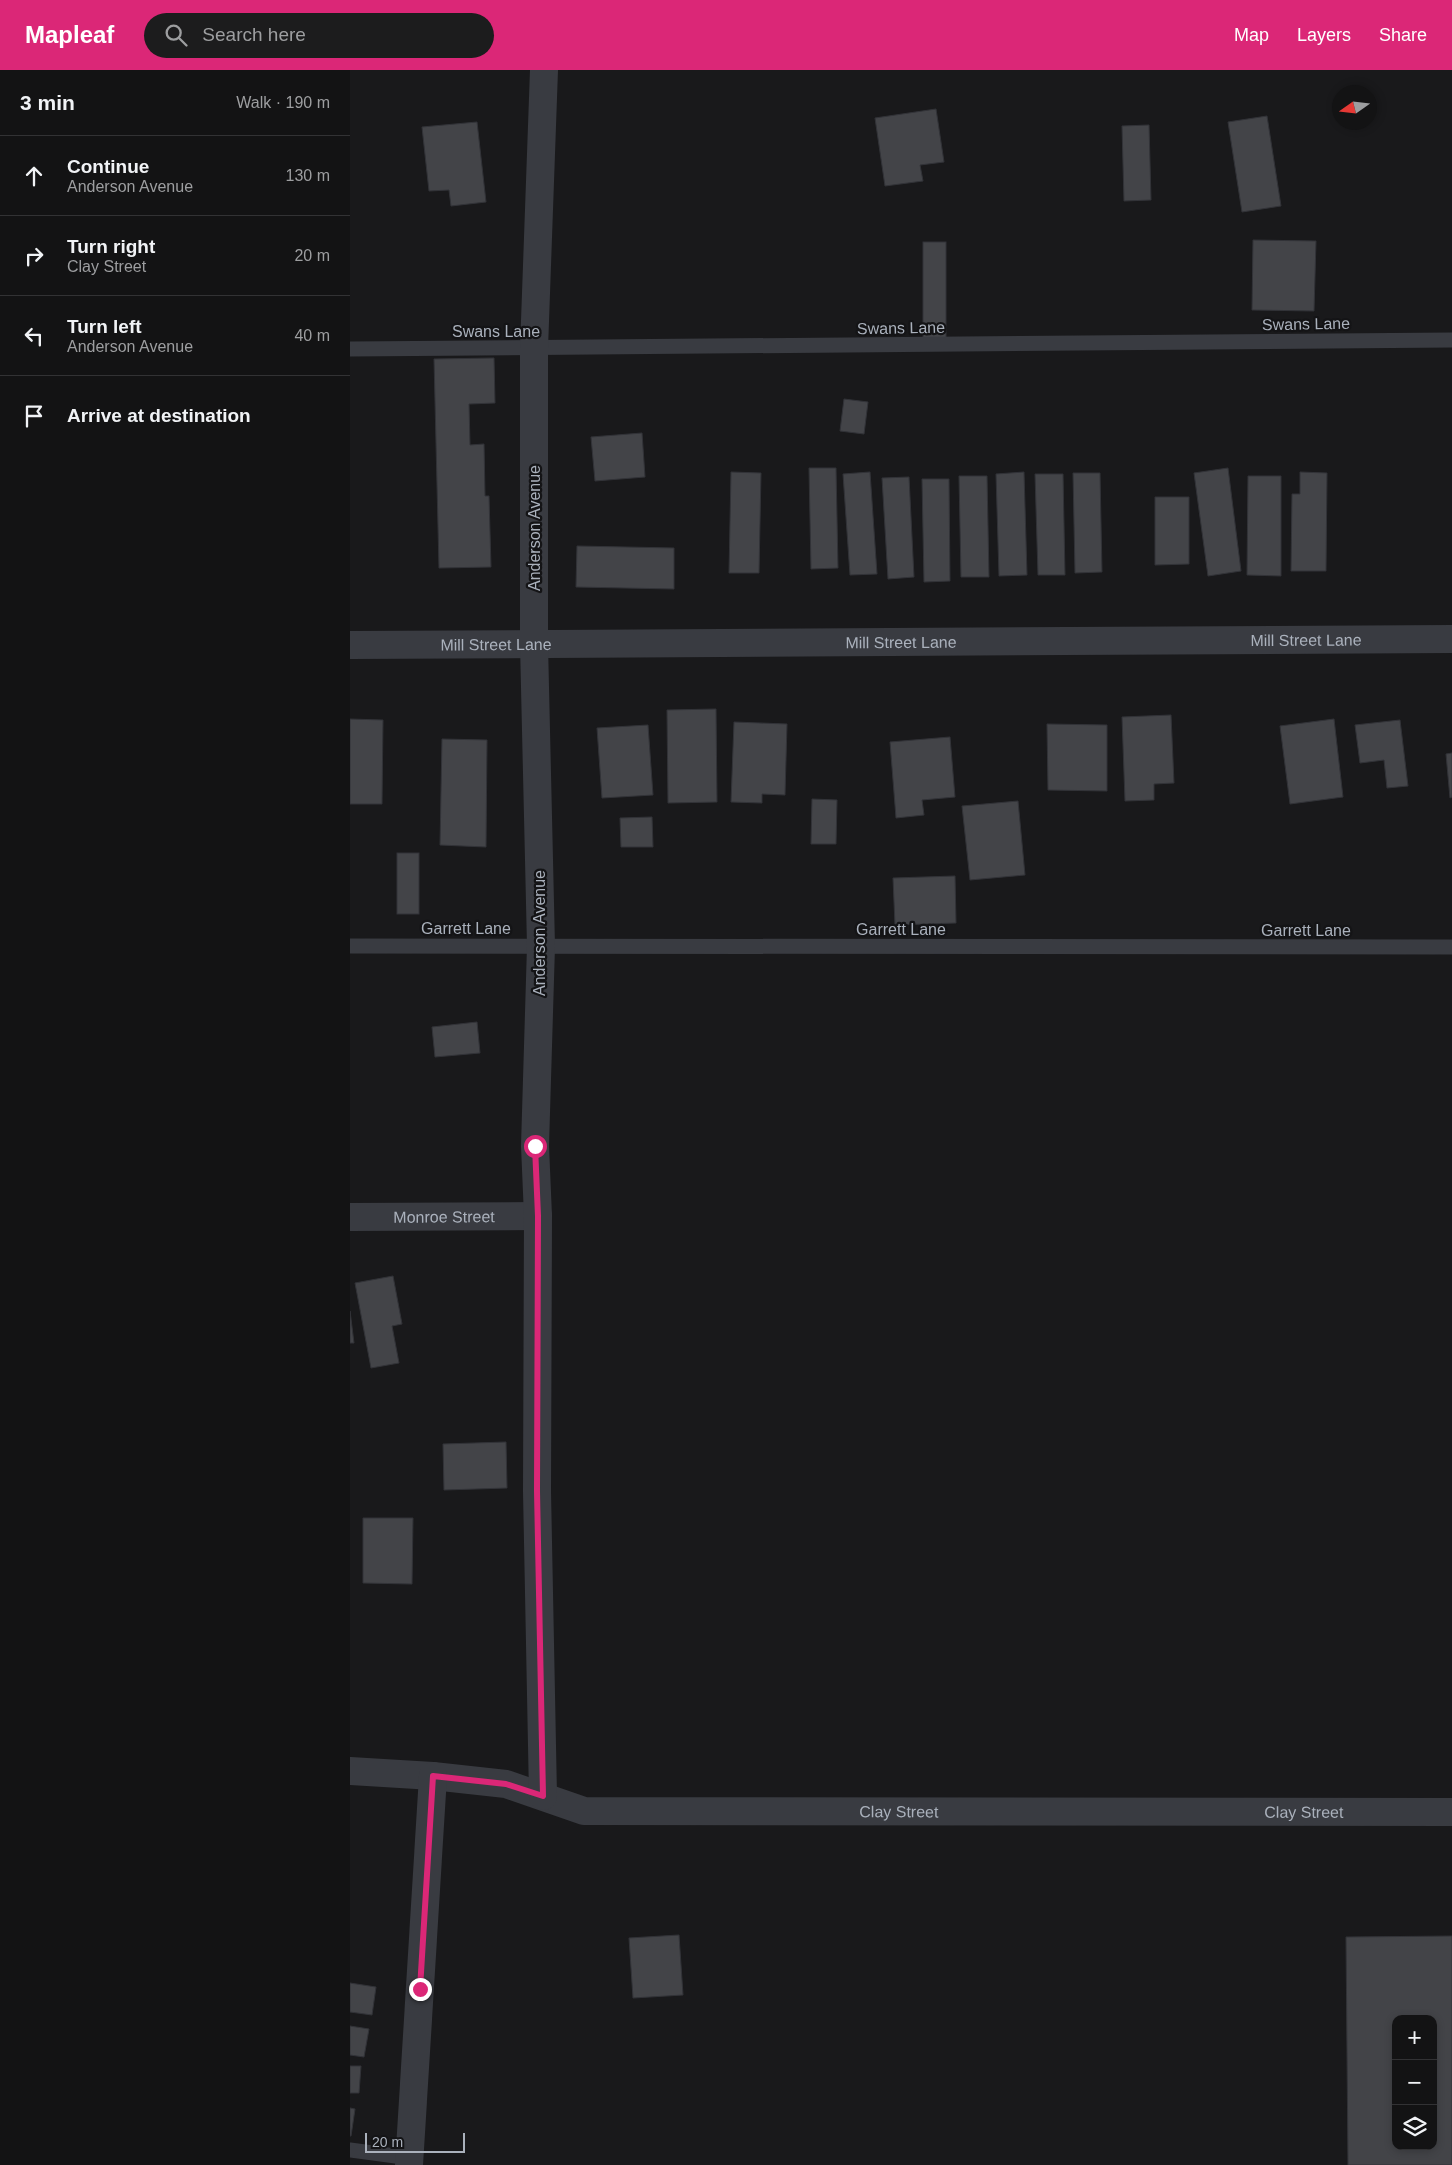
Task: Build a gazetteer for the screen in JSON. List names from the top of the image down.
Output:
{
  "streets": {
    "street": [
      "Anderson Avenue",
      "Mill Street Lane",
      "Monroe Street",
      "Clay Street"
    ],
    "lane": ["Swans Lane", "Garrett Lane"]
  },
  "crossings": [
    ["Swans Lane", "Anderson Avenue"],
    ["Anderson Avenue", "Mill Street Lane"],
    ["Anderson Avenue", "Garrett Lane"],
    ["Anderson Avenue", "Monroe Street"],
    ["Anderson Avenue", "Clay Street"]
  ],
  "scale_bar": "20 m",
  "north": "left",
  "page": {
    "header": "Mapleaf",
    "search": "Search here",
    "nav": ["Map", "Layers", "Share"],
    "heading": ["3 min", "Walk · 190 m"],
    "list": [
      ["Continue", "Anderson Avenue", "130 m"],
      ["Turn right", "Clay Street", "20 m"],
      ["Turn left", "Anderson Avenue", "40 m"],
      "Arrive at destination"
    ],
    "map_buttons": ["+", "−"],
    "scale": "20 m"
  }
}
